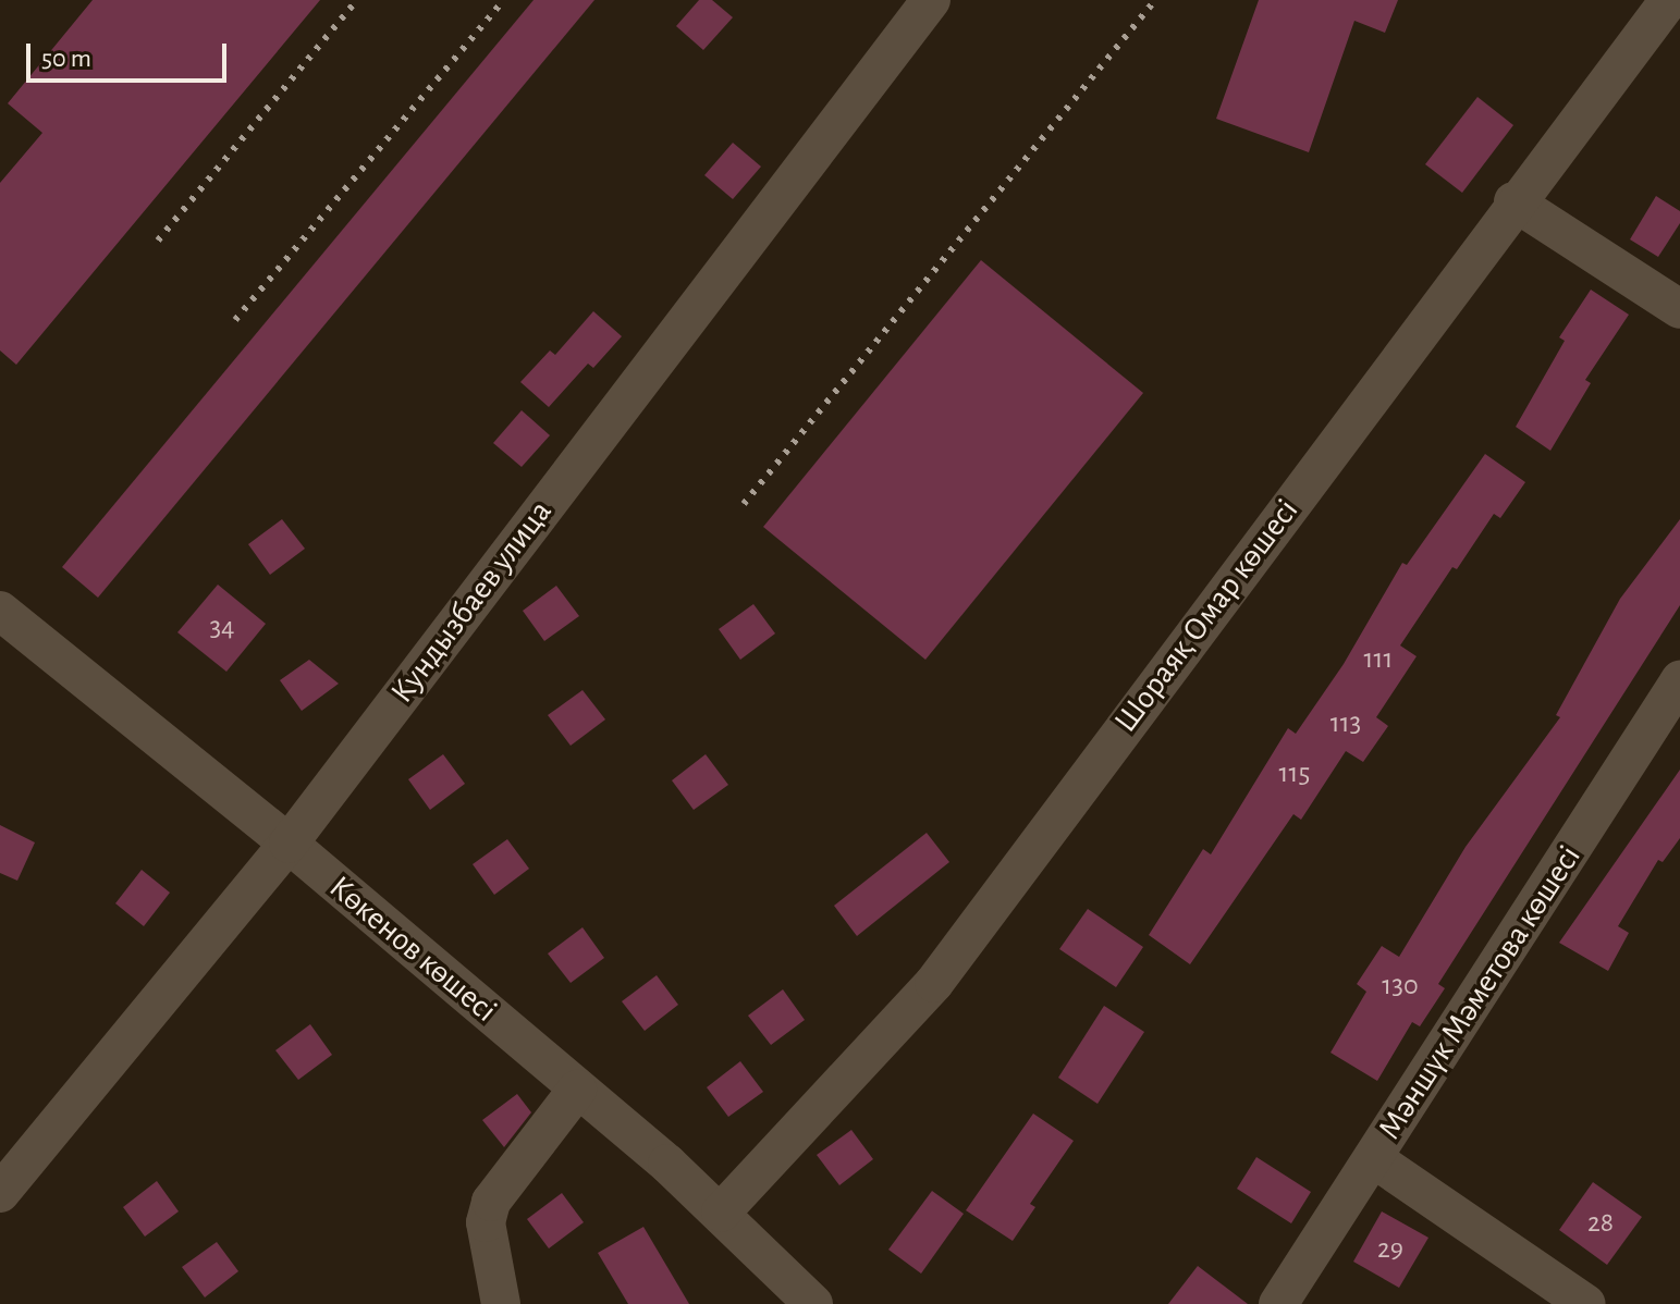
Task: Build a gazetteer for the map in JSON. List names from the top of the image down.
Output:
{
  "streets": {
    "street": [
      "Кундызбаев улица",
      "Шораяқ Омар көшесі",
      "Көкенов көшесі",
      "Мәншүк Мәметова көшесі"
    ]
  },
  "crossings": [
    ["Кундызбаев улица", "Көкенов көшесі"],
    ["Шораяқ Омар көшесі", "Көкенов көшесі"]
  ],
  "house_numbers": [
    "34",
    "111",
    "113",
    "115",
    "130",
    "28",
    "29"
  ],
  "scale_bar": "50 m"
}
